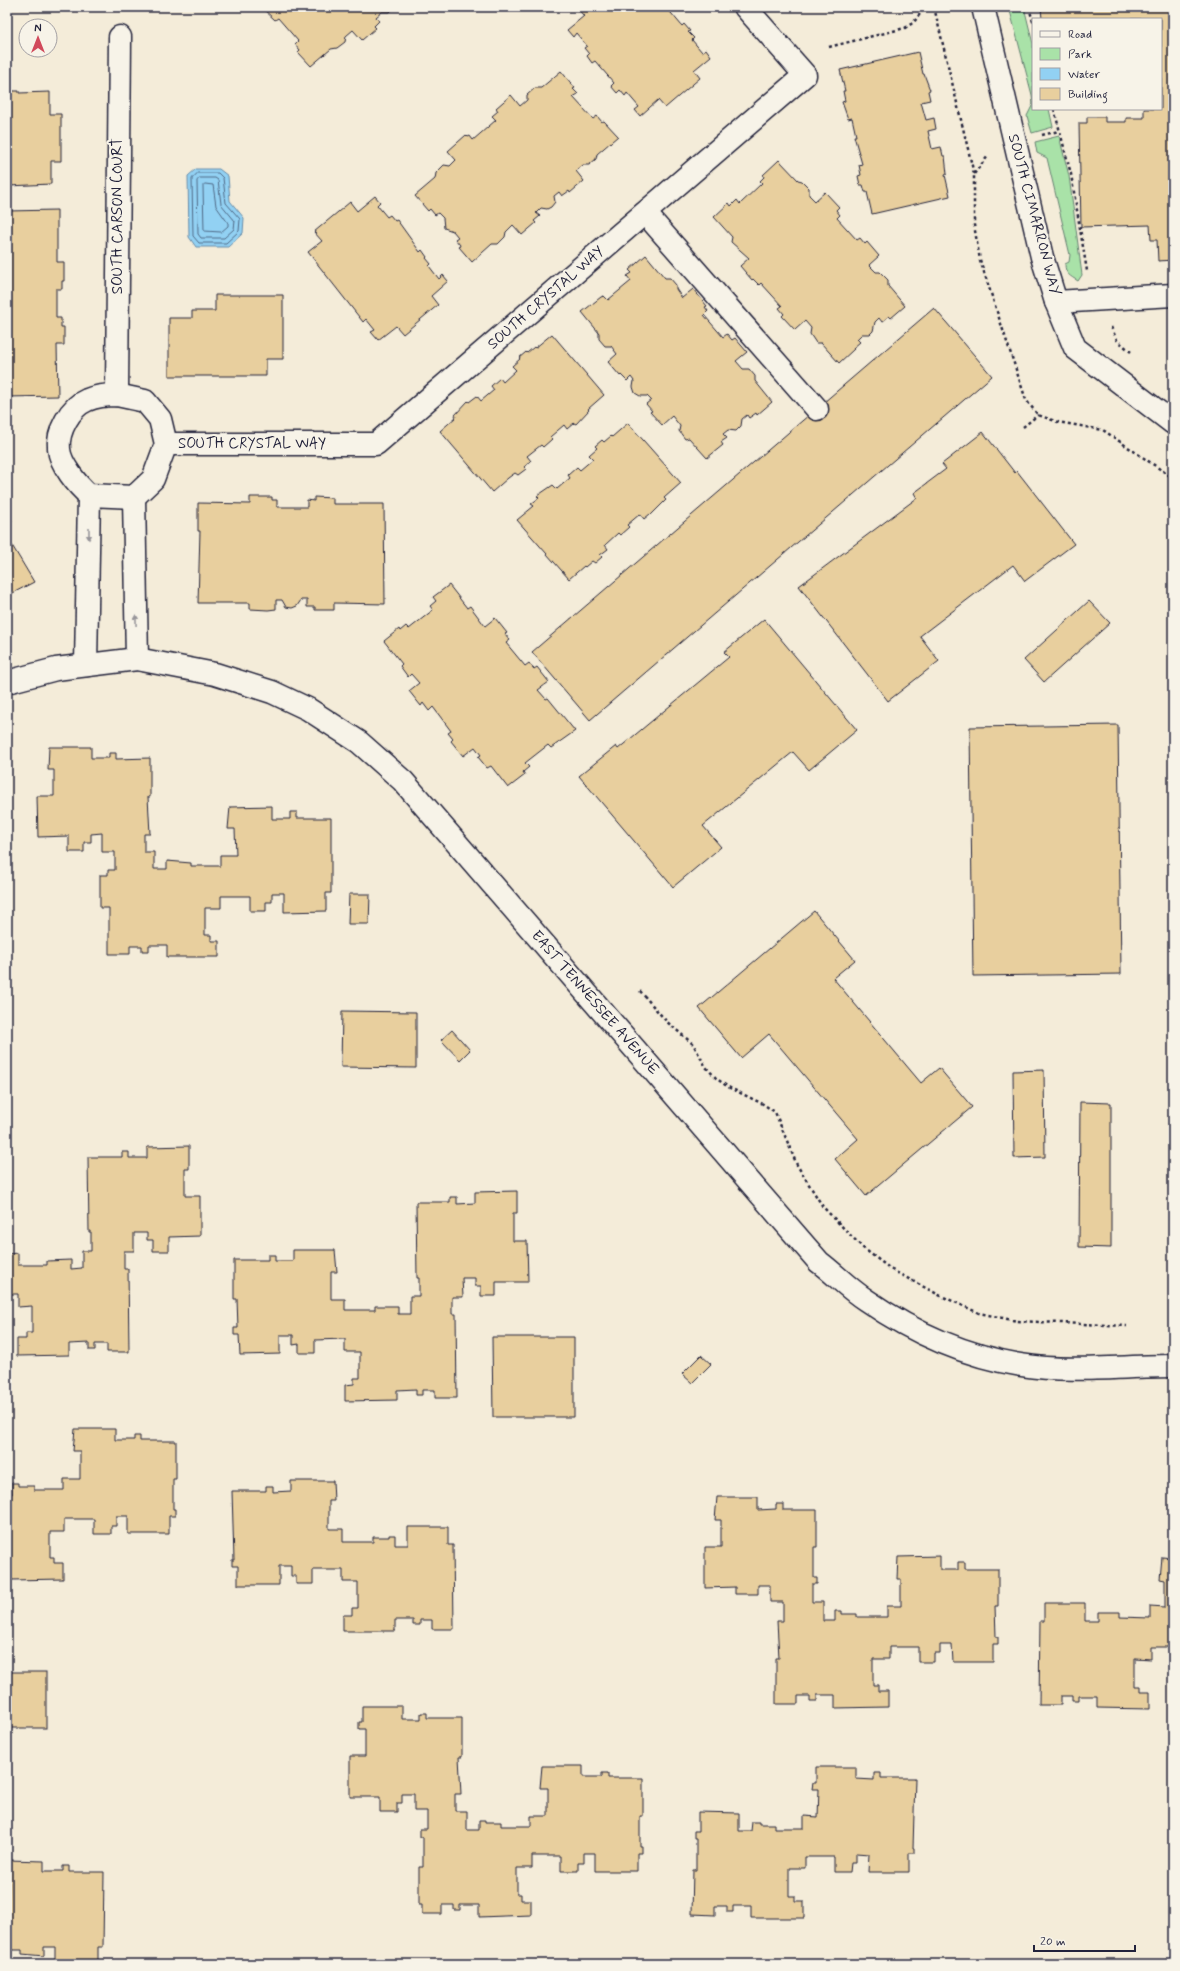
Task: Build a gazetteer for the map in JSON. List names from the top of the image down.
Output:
{
  "streets": {
    "street": [
      "SOUTH CIMARRON WAY",
      "SOUTH CARSON COURT",
      "SOUTH CRYSTAL WAY",
      "EAST TENNESSEE AVENUE"
    ]
  },
  "crossings": [
    ["SOUTH CARSON COURT", "SOUTH CRYSTAL WAY"]
  ],
  "legend": [
    "Road",
    "Park",
    "Water",
    "Building"
  ],
  "scale_bar": "20 m",
  "north": "top"
}
